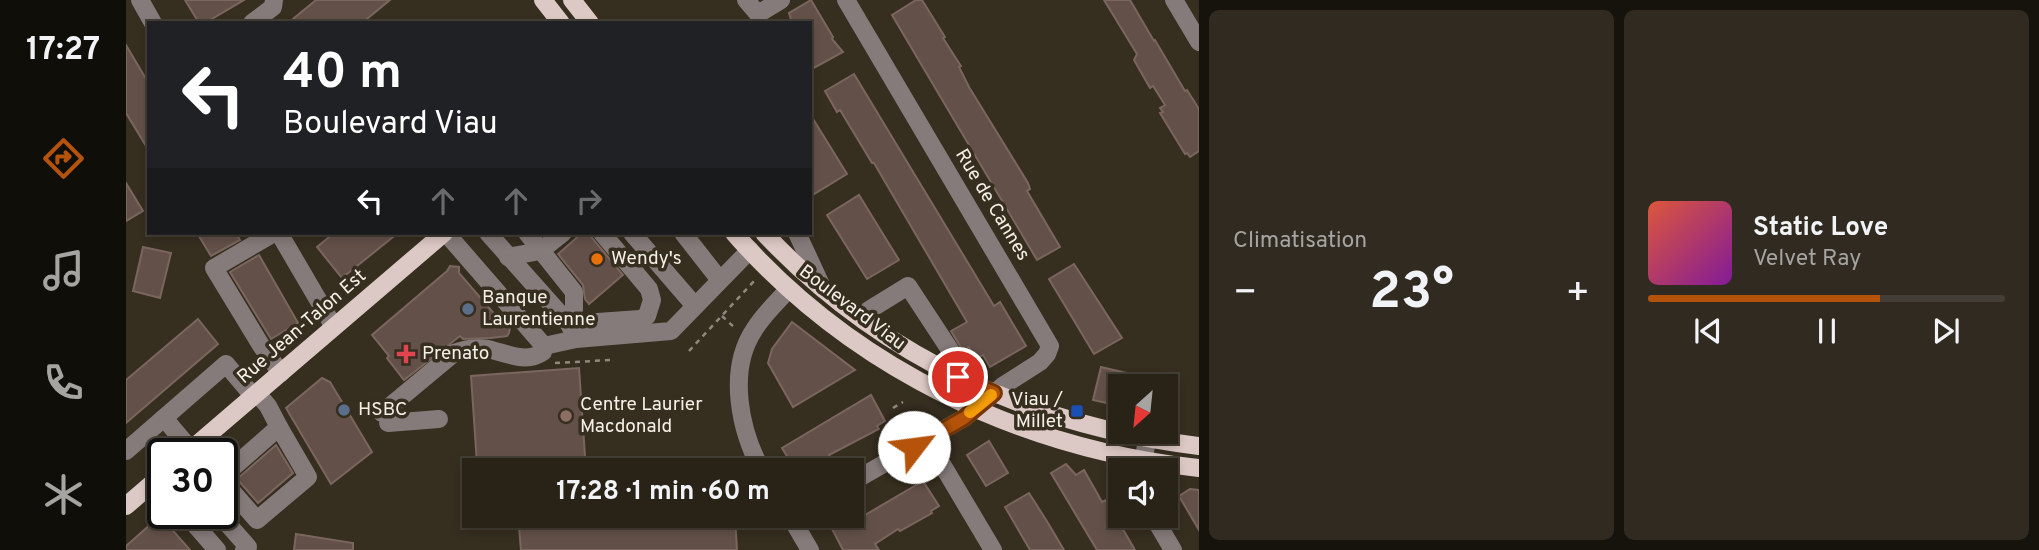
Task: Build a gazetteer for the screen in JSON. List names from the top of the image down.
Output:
{
  "streets": {
    "main road": ["Boulevard Viau", "Rue Jean-Talon Est"],
    "street": ["Rue de Cannes"]
  },
  "crossings": [
    ["Rue de Cannes", "Boulevard Viau"]
  ],
  "places": {
    "other": [
      "Wendy's",
      "Banque Laurentienne",
      "HSBC",
      "Centre Laurier Macdonald"
    ],
    "health": ["Prenato"],
    "transit": ["Viau / Millet"]
  },
  "north": "bottom left",
  "page": {
    "tabs": "17:27",
    "tile": "Climatisation",
    "turn": ["40 m", "Boulevard Viau"],
    "song": ["Static Love", "Velvet Ray"],
    "heat": ["−", "23°", "+"],
    "limit": "30",
    "trip": "17:28 · 1 min · 60 m"
  }
}
